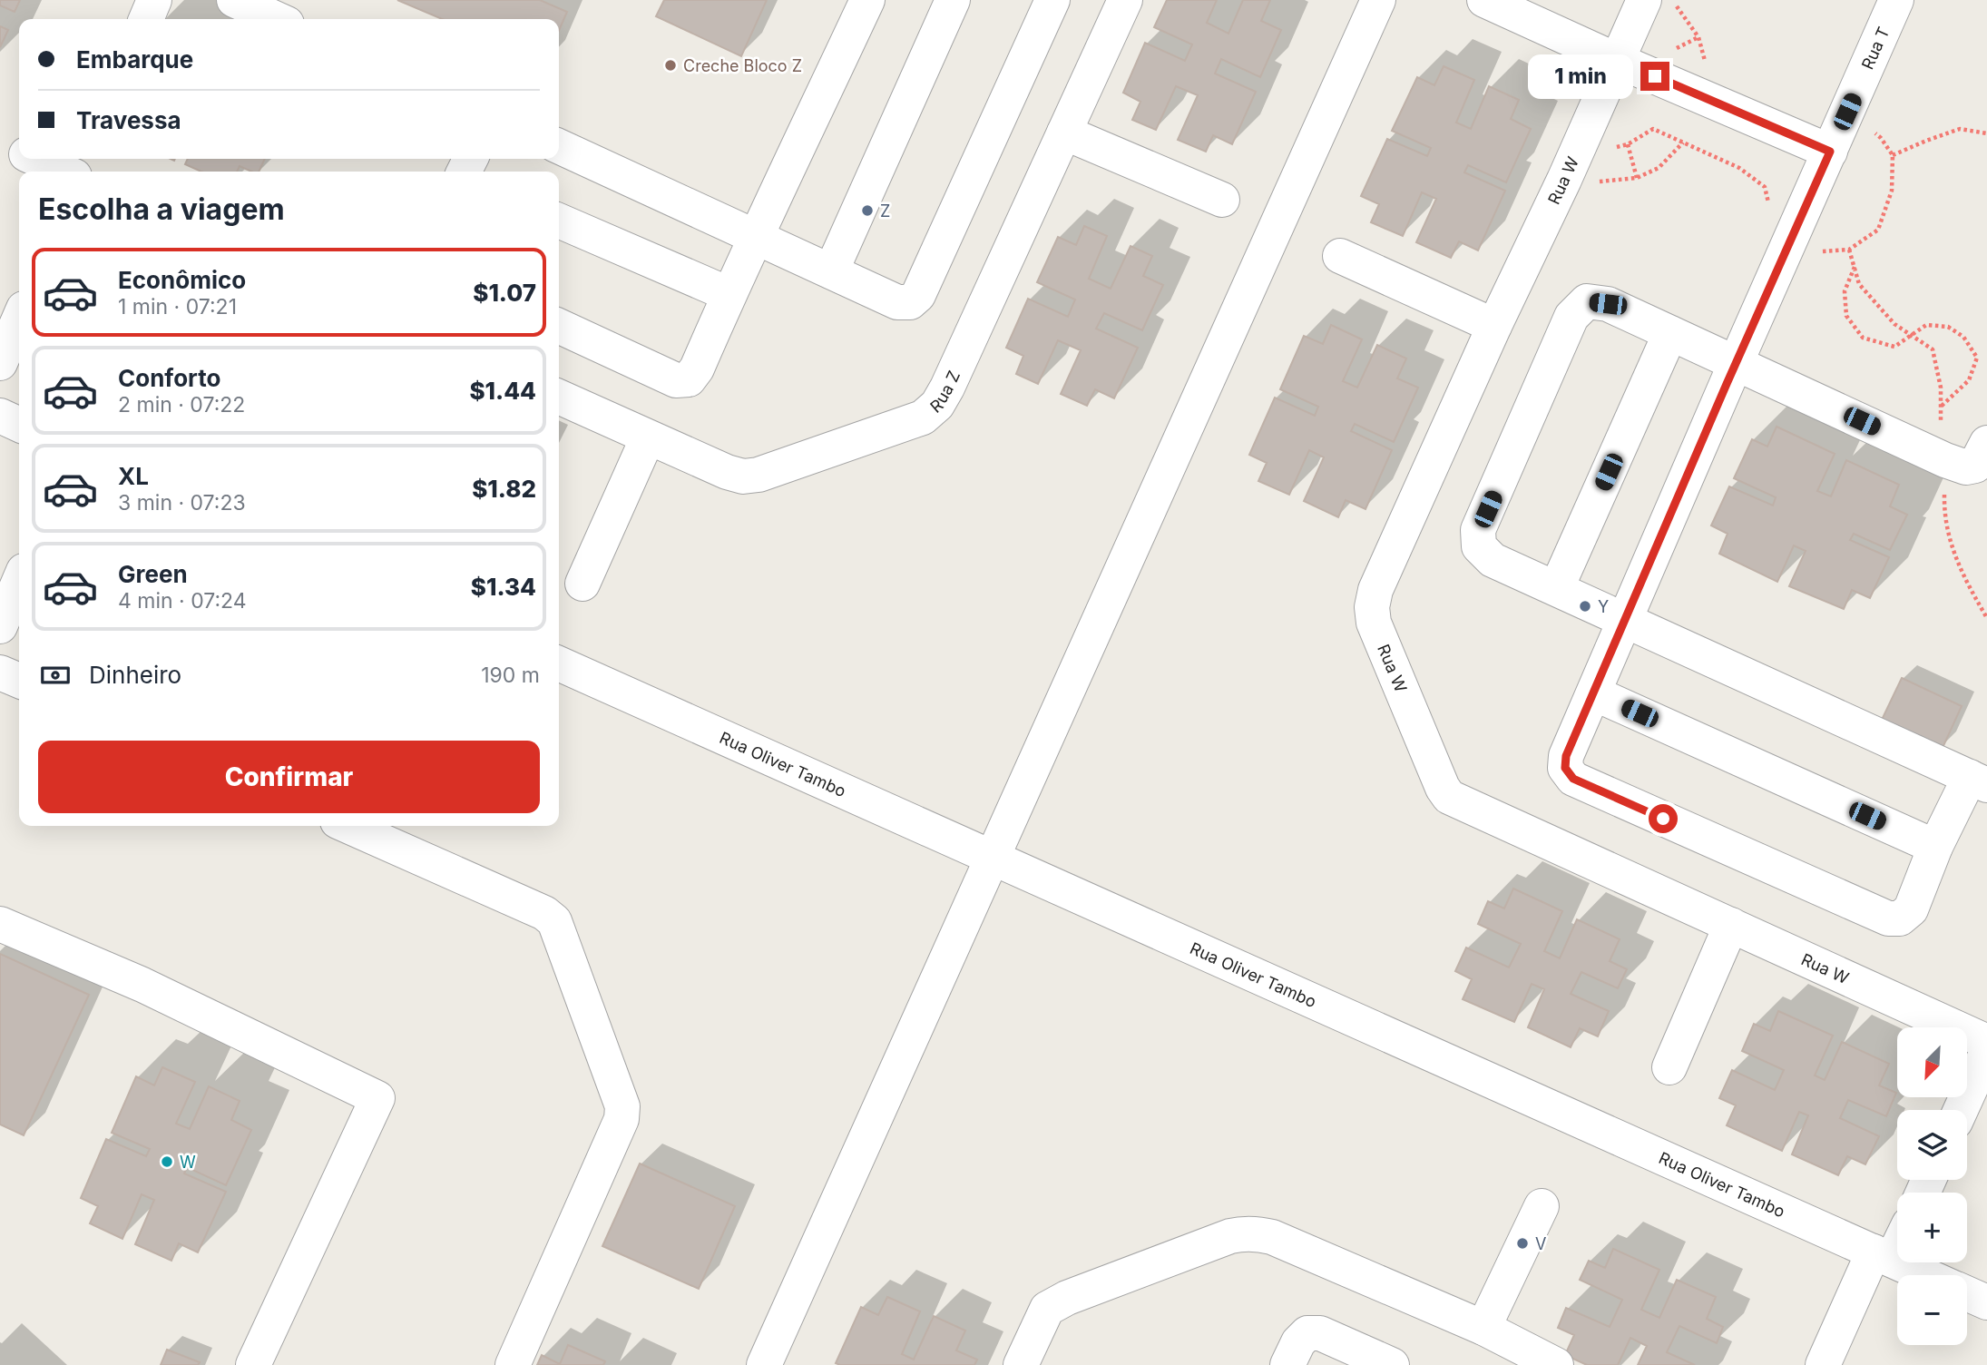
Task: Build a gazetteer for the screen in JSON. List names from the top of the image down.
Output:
{
  "streets": {
    "street": [
      "Rua T",
      "Rua W",
      "Rua Z",
      "Rua Oliver Tambo"
    ]
  },
  "places": [
    "Creche Bloco Z",
    "Z",
    "Y",
    "W",
    "V"
  ],
  "north": "bottom left",
  "page": {
    "banner": ["Embarque", "Travessa"],
    "bubble": "1 min",
    "heading": "Escolha a viagem",
    "list": [
      {
        "name": "Econômico",
        "note": "1 min · 07:21",
        "value": "$1.07"
      },
      {
        "name": "Conforto",
        "note": "2 min · 07:22",
        "value": "$1.44"
      },
      {
        "name": "XL",
        "note": "3 min · 07:23",
        "value": "$1.82"
      },
      {
        "name": "Green",
        "note": "4 min · 07:24",
        "value": "$1.34"
      }
    ],
    "pay": ["Dinheiro", "190 m"],
    "buttons": "Confirmar",
    "map_buttons": ["+", "−"]
  }
}
